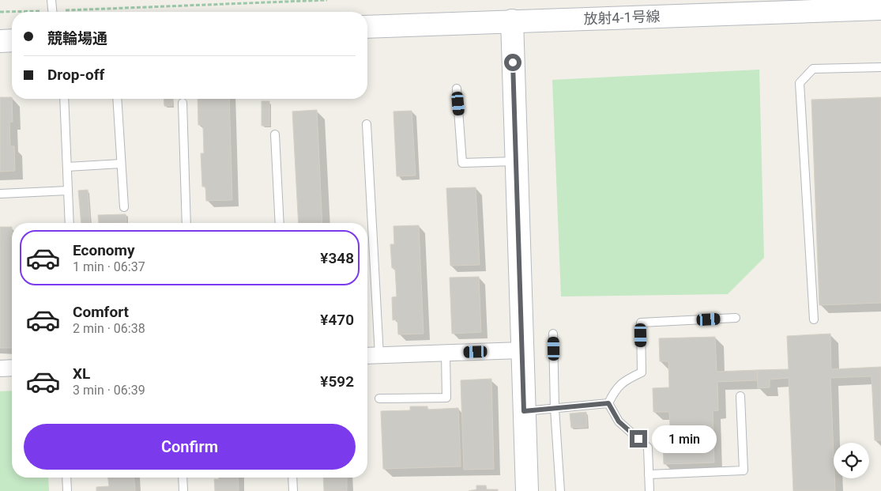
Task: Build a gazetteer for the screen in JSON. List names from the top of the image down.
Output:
{
  "streets": {
    "street": ["放射4-1号線"]
  },
  "page": {
    "banner": ["競輪場通", "Drop-off"],
    "list": [
      {
        "name": "Economy",
        "note": "1 min · 06:37",
        "value": "¥348"
      },
      {
        "name": "Comfort",
        "note": "2 min · 06:38",
        "value": "¥470"
      },
      {
        "name": "XL",
        "note": "3 min · 06:39",
        "value": "¥592"
      }
    ],
    "buttons": "Confirm",
    "bubble": "1 min"
  }
}
